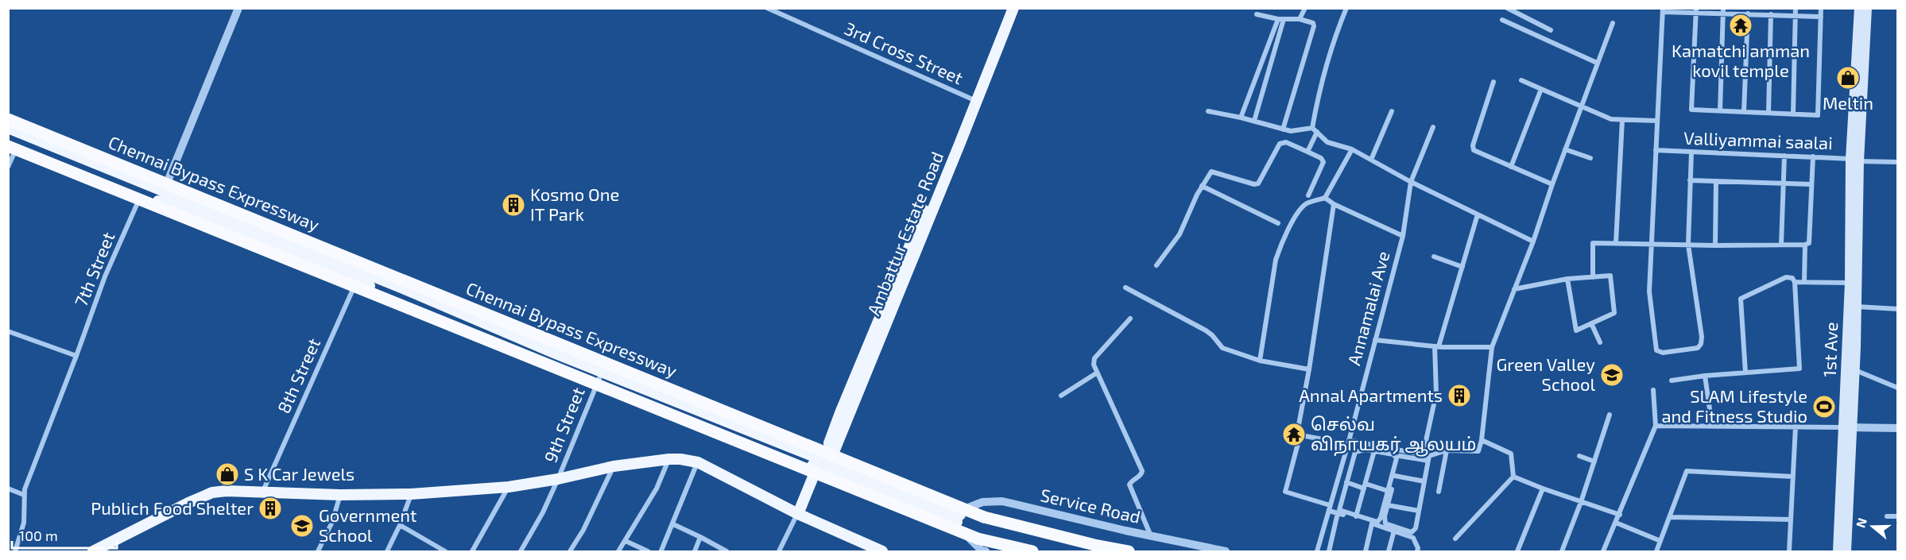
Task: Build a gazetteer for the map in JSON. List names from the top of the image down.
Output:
{
  "streets": {
    "highway": ["Chennai Bypass Expressway"],
    "main road": ["Ambattur Estate Road", "1st Ave"],
    "street": [
      "3rd Cross Street",
      "Valliyammai saalai",
      "7th Street",
      "Annamalai Ave",
      "8th Street",
      "9th Street",
      "Service Road"
    ]
  },
  "crossings": [
    ["3rd Cross Street", "Ambattur Estate Road"]
  ],
  "places": {
    "temple": ["Kamatchi amman kovil temple", "செல்வ விநாயகர் ஆலயம்"],
    "shop": ["Meltin", "S K Car Jewels"],
    "building": ["Kosmo One IT Park", "Annal Apartments", "Publich Food Shelter"],
    "school or university": ["Green Valley School", "Government School"],
    "sports": ["SLAM Lifestyle and Fitness Studio"]
  },
  "scale_bar": "100 m",
  "north": "left"
}
